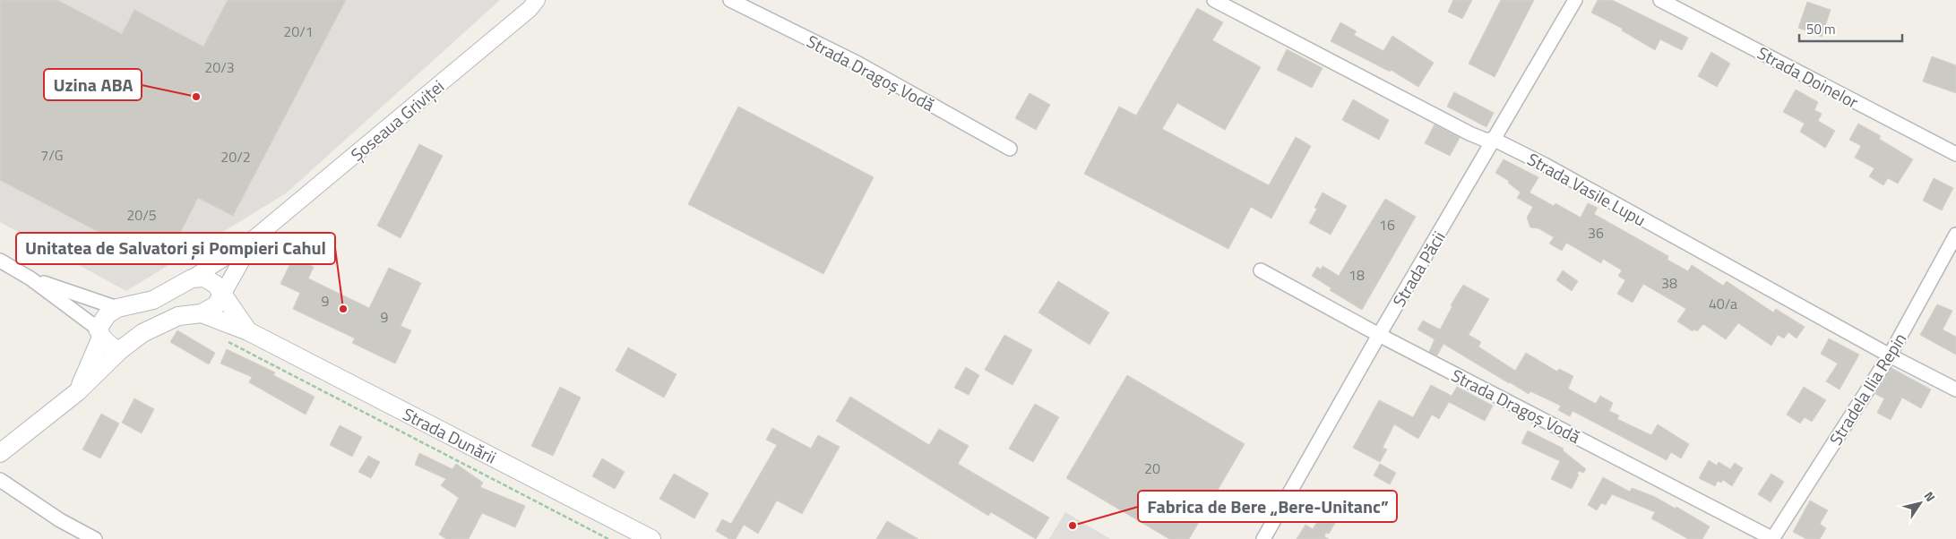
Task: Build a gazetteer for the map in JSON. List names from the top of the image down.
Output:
{
  "streets": {
    "main road": ["Strada Dunării"],
    "street": [
      "Strada Dragoș Vodă",
      "Strada Doinelor",
      "Șoseaua Griviţei",
      "Strada Vasile Lupu",
      "Strada Păcii",
      "Stradela Ilia Repin"
    ]
  },
  "crossings": [
    ["Strada Dragoș Vodă", "Strada Păcii"],
    ["Strada Dragoș Vodă", "Stradela Ilia Repin"],
    ["Șoseaua Griviţei", "Strada Dunării"],
    ["Strada Vasile Lupu", "Strada Păcii"],
    ["Strada Vasile Lupu", "Stradela Ilia Repin"]
  ],
  "places": ["Uzina ABA", "Unitatea de Salvatori și Pompieri Cahul", "Fabrica de Bere „Bere-Unitanc”"],
  "house_numbers": [
    "20/1",
    "20/3",
    "7/G",
    "20/2",
    "20/5",
    "16",
    "36",
    "18",
    "38",
    "9",
    "40/a",
    "9",
    "20"
  ],
  "scale_bar": "50 m",
  "north": "top right"
}
